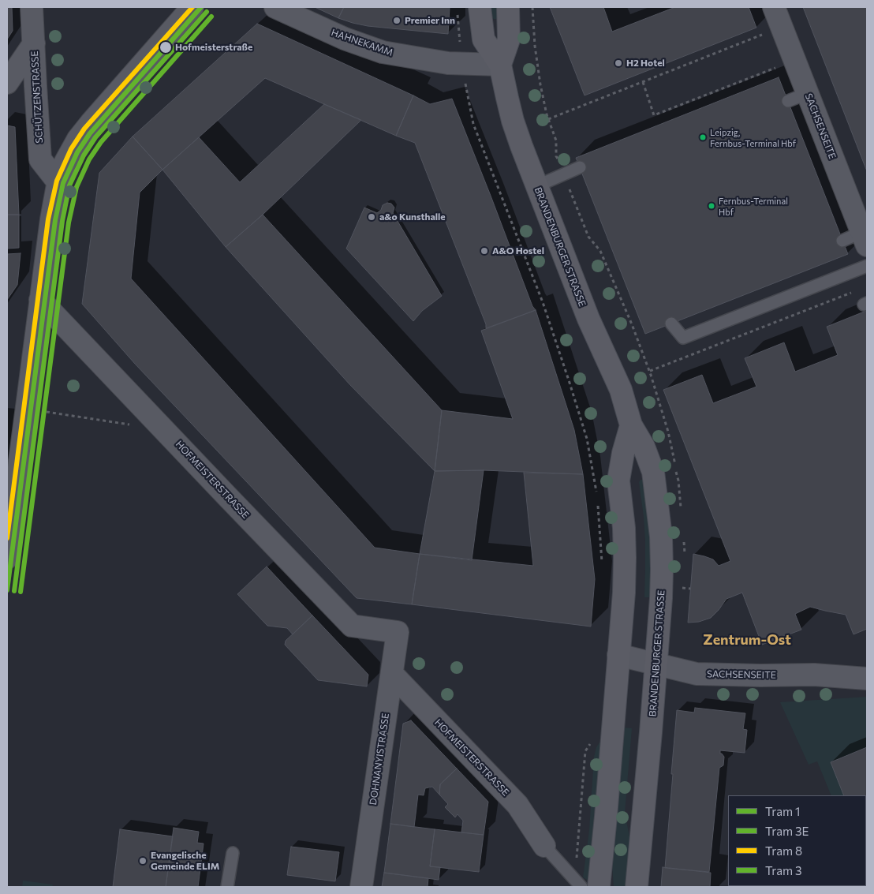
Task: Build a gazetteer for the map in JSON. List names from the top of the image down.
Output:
{
  "streets": {
    "main road": ["BRANDENBURGER STRASSE"],
    "street": [
      "HAHNEKAMM",
      "SCHÜTZENSTRASSE",
      "SACHSENSEITE",
      "HOFMEISTERSTRASSE",
      "DOHNANYISTRASSE"
    ]
  },
  "crossings": [
    ["HAHNEKAMM", "BRANDENBURGER STRASSE"],
    ["SACHSENSEITE", "BRANDENBURGER STRASSE"],
    ["HOFMEISTERSTRASSE", "DOHNANYISTRASSE"]
  ],
  "districts": ["Zentrum-Ost"],
  "places": [
    "Premier Inn",
    "Hofmeisterstraße",
    "H2 Hotel",
    "Leipzig, Fernbus-Terminal Hbf",
    "Fernbus-Terminal Hbf",
    "a&o Kunsthalle",
    "A&O Hostel",
    "Evangelische Gemeinde ELIM"
  ],
  "lines": [
    "tram line 1",
    "tram line 8",
    "tram line 3E",
    "tram line 3"
  ],
  "legend": [
    "Tram 1",
    "Tram 3E",
    "Tram 8",
    "Tram 3"
  ]
}
